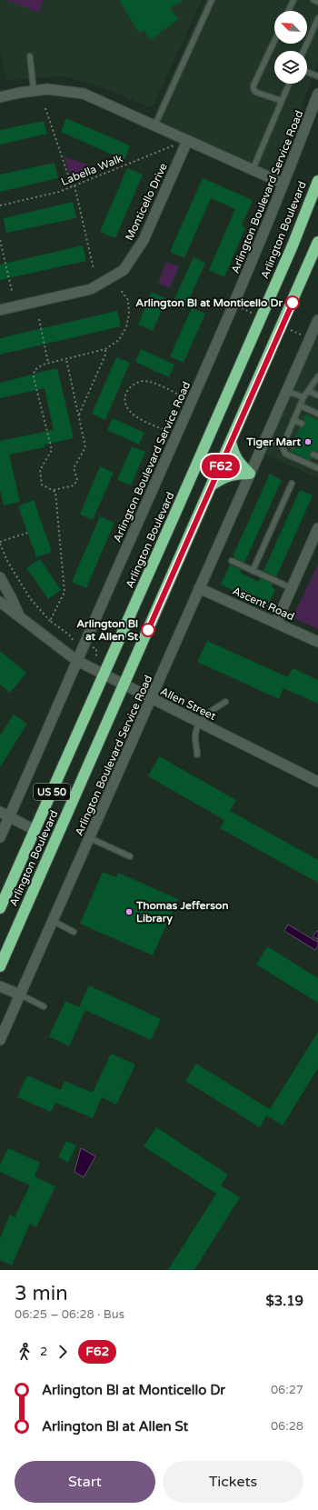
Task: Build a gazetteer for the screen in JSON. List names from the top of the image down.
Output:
{
  "streets": {
    "highway": ["Arlington Boulevard", "US 50"],
    "street": [
      "Arlington Boulevard Service Road",
      "Monticello Drive",
      "Ascent Road",
      "Allen Street"
    ],
    "path": ["Labella Walk"]
  },
  "crossings": [
    ["Labella Walk", "Monticello Drive"],
    ["Arlington Boulevard Service Road", "Ascent Road"],
    ["Arlington Boulevard Service Road", "Allen Street"],
    ["Arlington Boulevard", "Allen Street"]
  ],
  "places": [
    "Arlington Bl at Monticello Dr",
    "Tiger Mart",
    "Arlington Bl at Allen St",
    "Thomas Jefferson Library"
  ],
  "lines": ["bus line F62"],
  "north": "top left",
  "page": {
    "on_map": "F62",
    "heading": ["3 min", "06:25 – 06:28 · Bus", "$3.19"],
    "legs": ["2", "F62"],
    "list": [
      {
        "name": "Arlington Bl at Monticello Dr",
        "value": "06:27"
      },
      {
        "name": "Arlington Bl at Allen St",
        "value": "06:28"
      }
    ],
    "buttons": ["Start", "Tickets"]
  }
}
